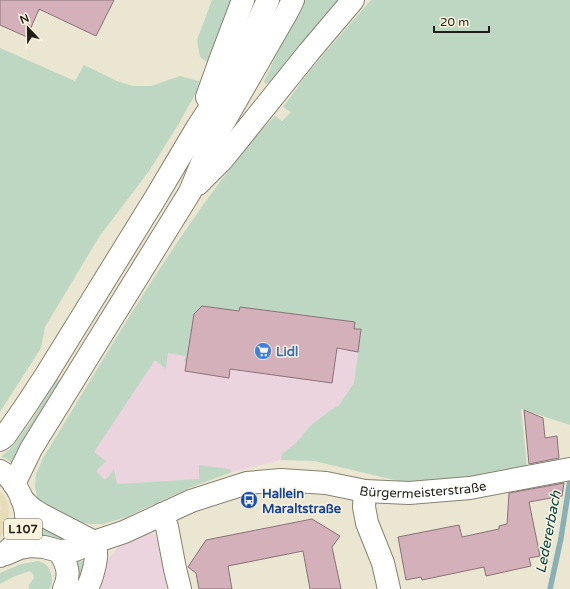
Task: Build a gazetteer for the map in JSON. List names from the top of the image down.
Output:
{
  "streets": {
    "main road": ["Bürgermeisterstraße", "L107"]
  },
  "crossings": [
    ["Bürgermeisterstraße", "L107"]
  ],
  "water": ["Ledererbach"],
  "places": {
    "supermarket": ["Lidl"],
    "bus stop": ["Hallein Maraltstraße"]
  },
  "scale_bar": "20 m",
  "north": "top"
}
